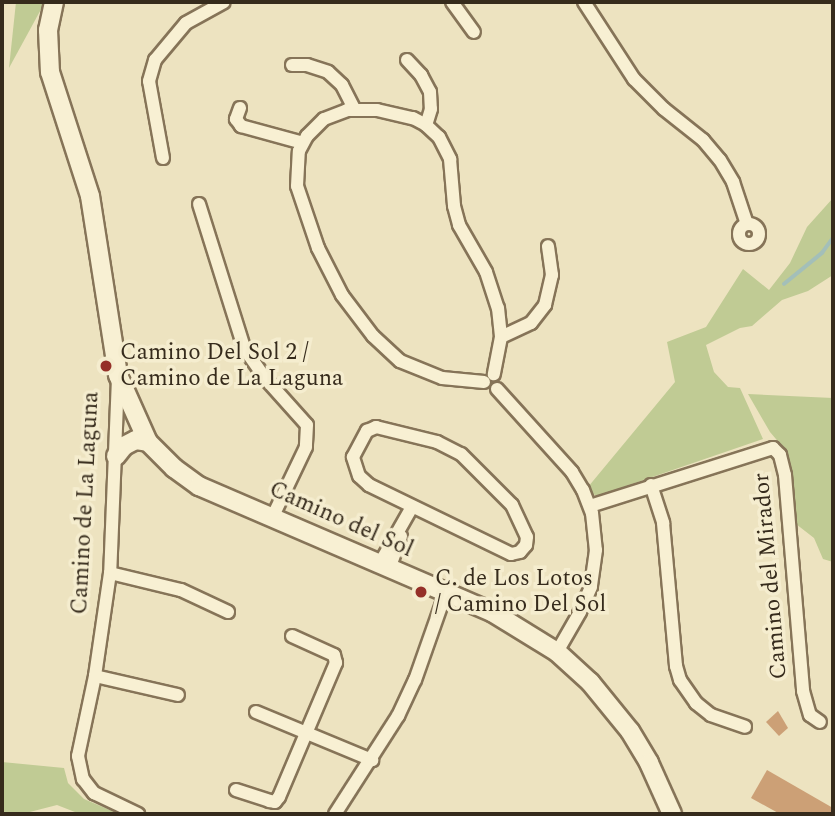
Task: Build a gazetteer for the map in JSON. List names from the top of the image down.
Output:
{
  "streets": {
    "street": ["Camino de La Laguna", "Camino del Sol", "Camino del Mirador"]
  },
  "crossings": [
    ["Camino de La Laguna", "Camino del Sol"]
  ],
  "places": ["Camino Del Sol 2 / Camino de La Laguna", "C. de Los Lotos / Camino Del Sol"]
}
